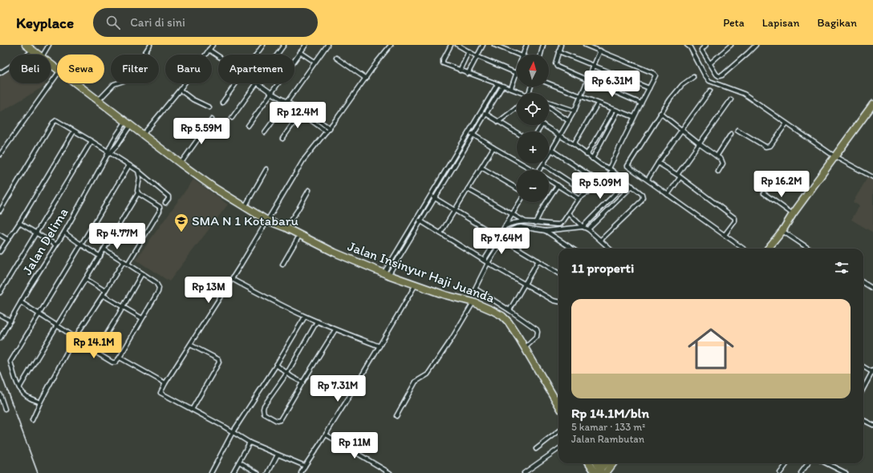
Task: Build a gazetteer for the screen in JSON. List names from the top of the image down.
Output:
{
  "streets": {
    "highway": ["Jalan Insinyur Haji Juanda"],
    "street": ["Jalan Delima"]
  },
  "crossings": [
    ["Jalan Delima", "Jalan Insinyur Haji Juanda"]
  ],
  "places": {
    "school or university": ["SMA N 1 Kotabaru"]
  },
  "north": "top",
  "page": {
    "header": "Keyplace",
    "search": "Cari di sini",
    "nav": ["Peta", "Lapisan", "Bagikan"],
    "map_buttons": ["+", "−"],
    "chip": [
      "Beli",
      "Sewa",
      "Filter",
      "Baru",
      "Apartemen"
    ],
    "price": [
      "Rp 6.31M",
      "Rp 12.4M",
      "Rp 5.59M",
      "Rp 16.2M",
      "Rp 5.09M",
      "Rp 4.77M",
      "Rp 7.64M",
      "Rp 13M",
      "Rp 14.1M",
      "Rp 7.31M",
      "Rp 11M"
    ],
    "heading": "11 properti",
    "list": [
      {
        "name": "Rp 14.1M/bln",
        "note": "5 kamar · 133 m² · Jalan Rambutan"
      }
    ]
  }
}
